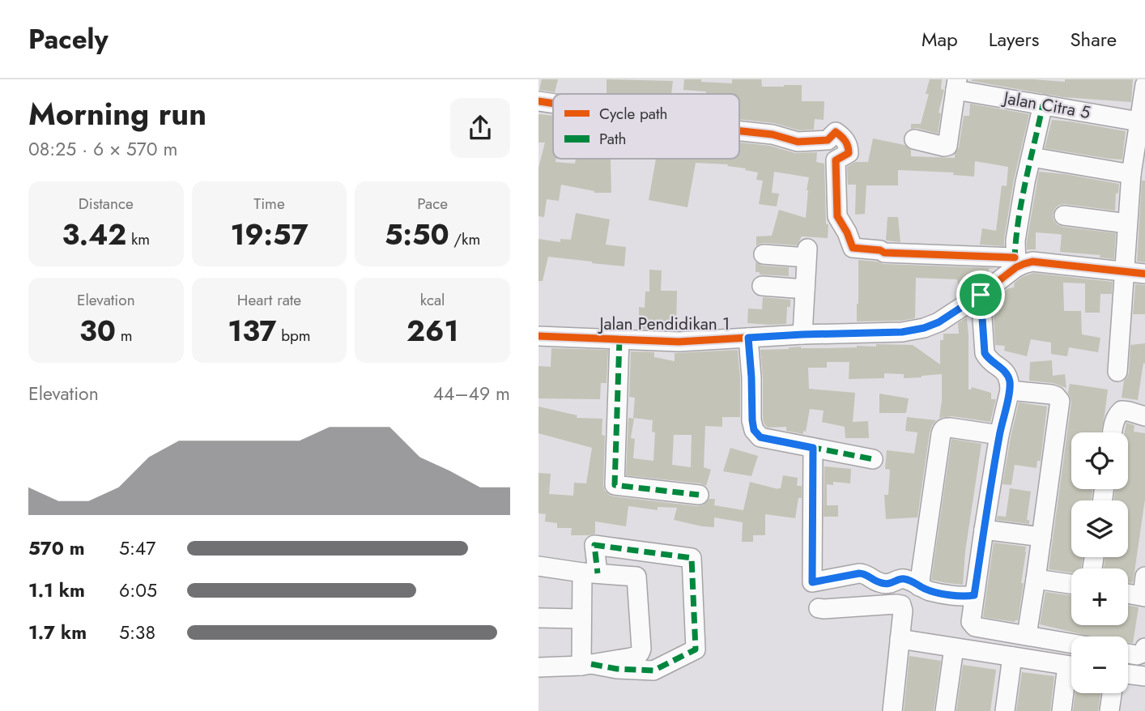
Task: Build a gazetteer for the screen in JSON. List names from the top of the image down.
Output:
{
  "streets": {
    "street": ["Jalan Citra 5", "Jalan Pendidikan 1"]
  },
  "legend": ["Cycle path", "Path"],
  "page": {
    "header": "Pacely",
    "nav": ["Map", "Layers", "Share"],
    "heading": ["Morning run", "08:25 · 6 × 570 m"],
    "stats": [
      ["Distance", "3.42 km"],
      ["Time", "19:57"],
      ["Pace", "5:50 /km"],
      ["Elevation", "30 m"],
      ["Heart rate", "137 bpm"],
      ["kcal", "261"]
    ],
    "chart": ["Elevation", "44–49 m"],
    "map_buttons": ["+", "−"],
    "list": [
      {
        "name": "570 m",
        "note": "5:47"
      },
      {
        "name": "1.1 km",
        "note": "6:05"
      },
      {
        "name": "1.7 km",
        "note": "5:38"
      }
    ]
  }
}
